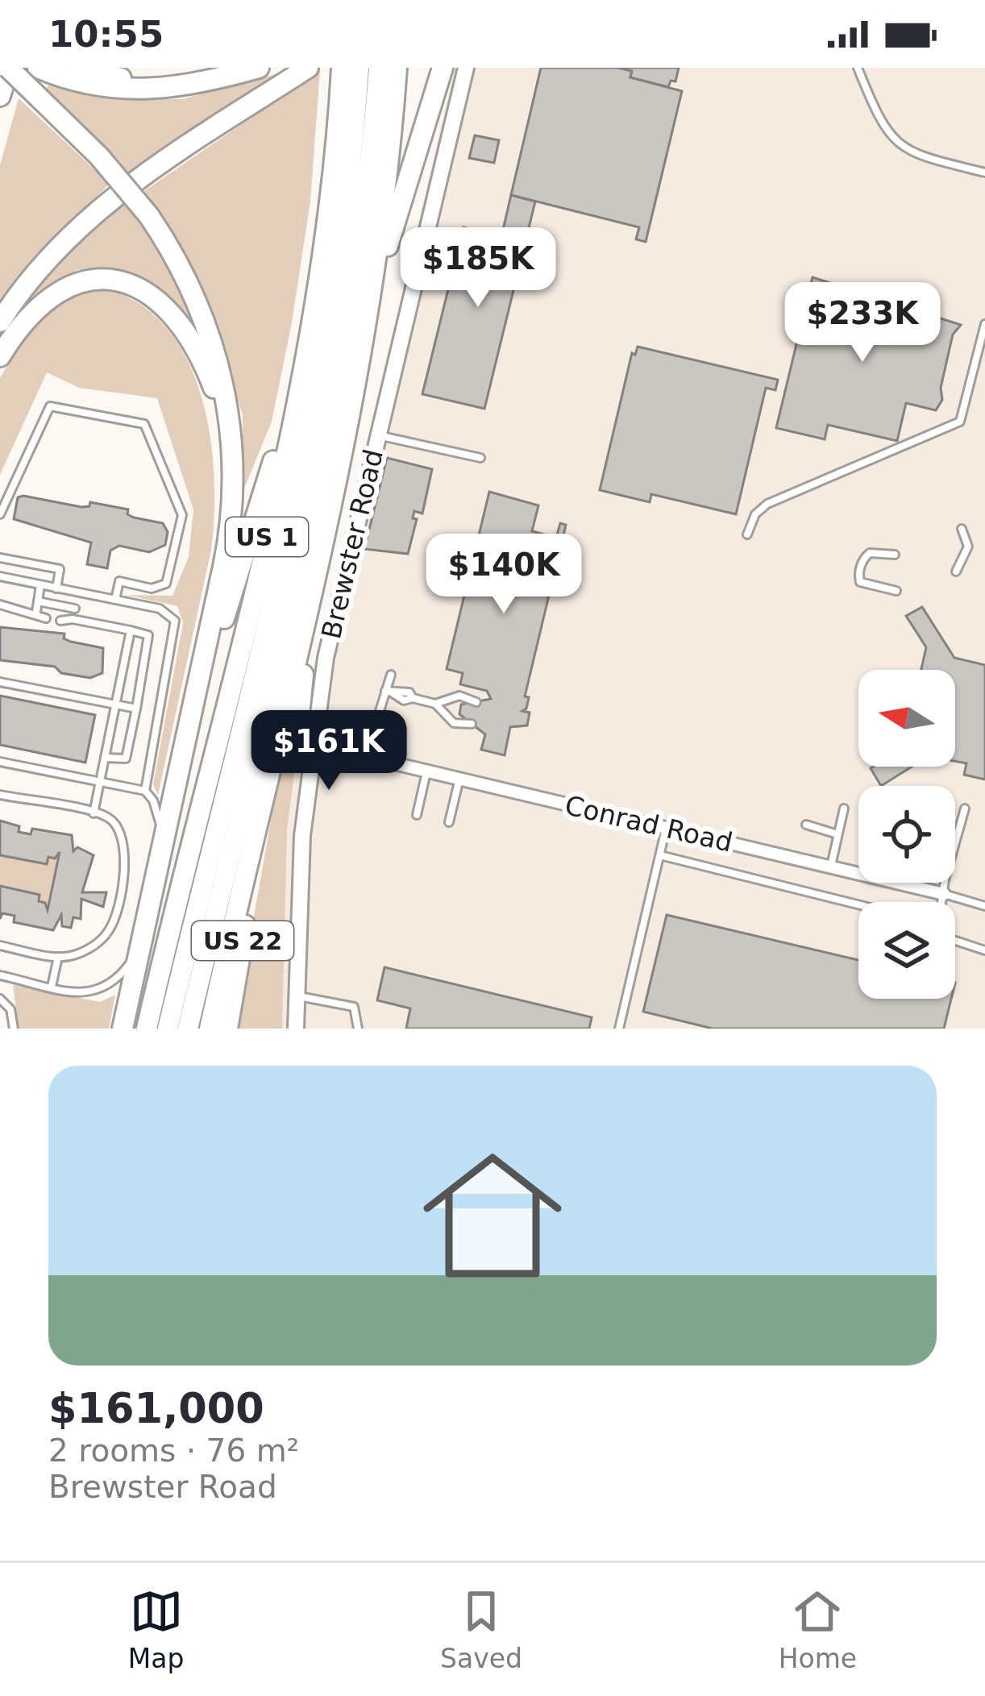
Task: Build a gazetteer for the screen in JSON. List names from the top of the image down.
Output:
{
  "streets": {
    "highway": ["US 1", "US 22"],
    "street": ["Brewster Road", "Conrad Road"]
  },
  "crossings": [
    ["US 1", "US 22"],
    ["Brewster Road", "Conrad Road"]
  ],
  "north": "left",
  "page": {
    "status": "10:55",
    "price": [
      "$185K",
      "$233K",
      "$140K",
      "$161K"
    ],
    "list": [
      {
        "name": "$161,000",
        "note": "2 rooms · 76 m² · Brewster Road"
      }
    ],
    "tabs": ["Map", "Saved", "Home"]
  }
}
